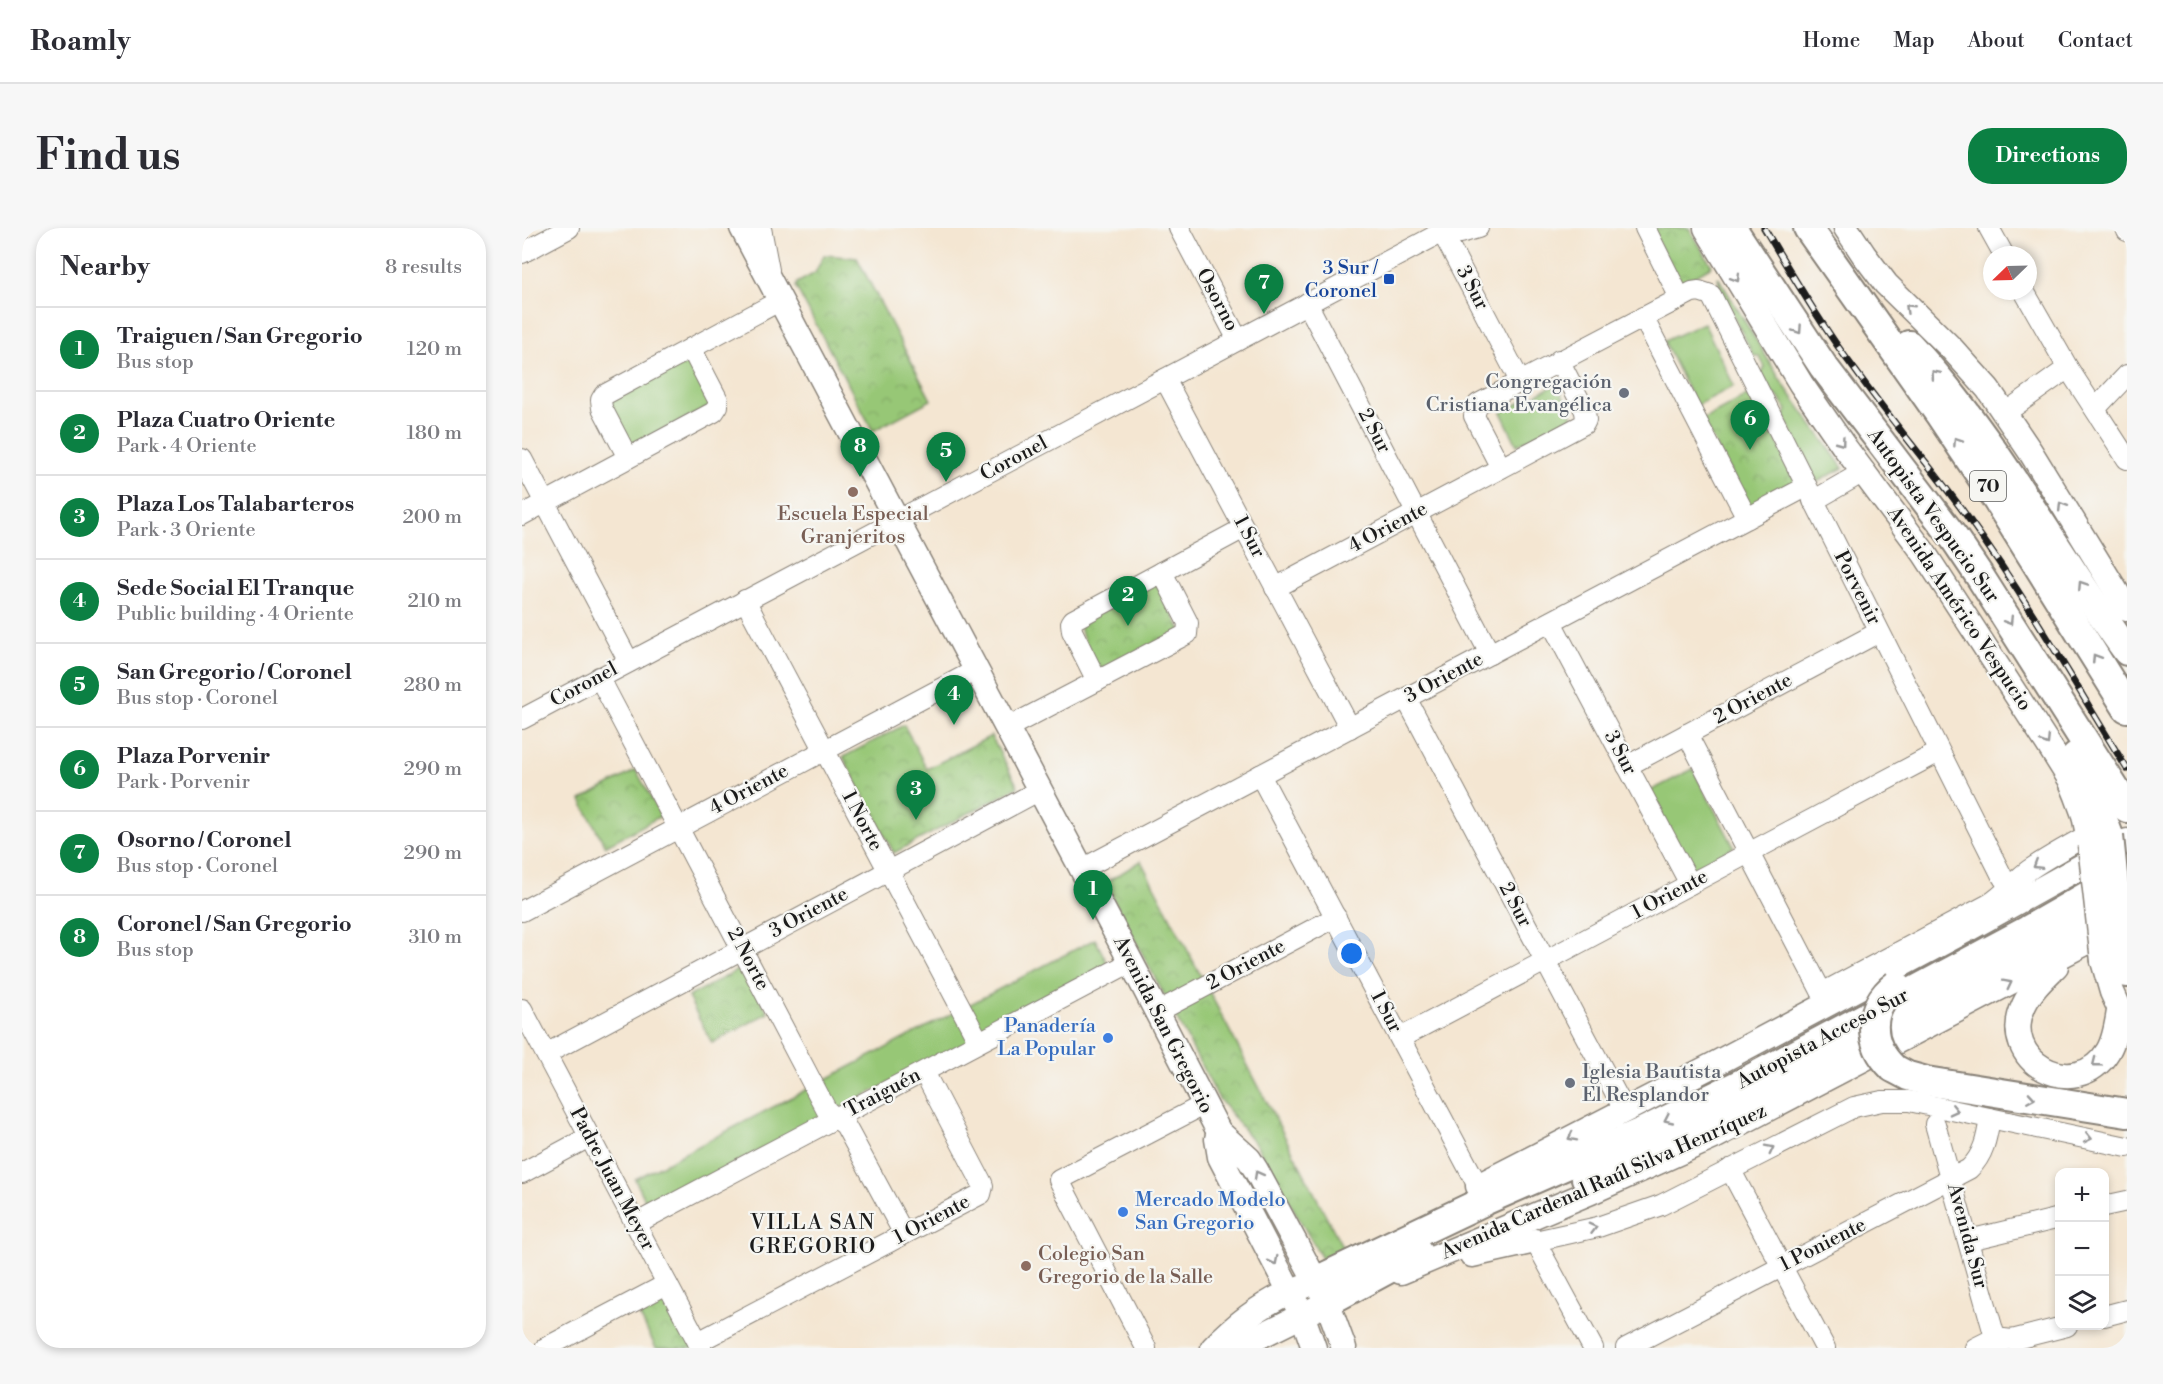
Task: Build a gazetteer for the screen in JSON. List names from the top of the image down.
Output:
{
  "streets": {
    "highway": ["70", "Autopista Vespucio Sur", "Autopista Acceso Sur"],
    "main road": ["Avenida Américo Vespucio", "Avenida San Gregorio", "Avenida Cardenal Raúl Silva Henríquez"],
    "street": [
      "3 Sur",
      "Osorno",
      "2 Sur",
      "Coronel",
      "4 Oriente",
      "1 Sur",
      "Porvenir",
      "3 Oriente",
      "2 Oriente",
      "1 Norte",
      "1 Oriente",
      "2 Norte",
      "Traiguén",
      "Padre Juan Meyer",
      "Avenida Sur",
      "1 Poniente"
    ]
  },
  "crossings": [
    ["3 Sur", "Coronel"],
    ["3 Sur", "3 Oriente"],
    ["3 Sur", "2 Oriente"],
    ["3 Sur", "1 Oriente"],
    ["Osorno", "Coronel"],
    ["2 Sur", "Coronel"],
    ["2 Sur", "4 Oriente"],
    ["2 Sur", "3 Oriente"],
    ["2 Sur", "1 Oriente"],
    ["Coronel", "1 Sur"],
    ["Coronel", "1 Norte"],
    ["Coronel", "2 Norte"],
    ["Coronel", "Avenida San Gregorio"],
    ["4 Oriente", "1 Sur"],
    ["4 Oriente", "1 Norte"],
    ["4 Oriente", "2 Norte"],
    ["4 Oriente", "Avenida San Gregorio"],
    ["1 Sur", "3 Oriente"],
    ["1 Sur", "2 Oriente"],
    ["1 Sur", "1 Oriente"],
    ["Porvenir", "3 Oriente"],
    ["Porvenir", "2 Oriente"],
    ["Porvenir", "1 Oriente"],
    ["Avenida Américo Vespucio", "3 Oriente"],
    ["3 Oriente", "1 Norte"],
    ["3 Oriente", "2 Norte"],
    ["3 Oriente", "Avenida San Gregorio"],
    ["3 Oriente", "Padre Juan Meyer"],
    ["2 Oriente", "Avenida San Gregorio"],
    ["1 Norte", "Traiguén"],
    ["1 Oriente", "2 Norte"],
    ["1 Oriente", "Traiguén"],
    ["1 Oriente", "Padre Juan Meyer"],
    ["2 Norte", "Traiguén"],
    ["Avenida San Gregorio", "Autopista Acceso Sur"],
    ["Avenida San Gregorio", "Traiguén"],
    ["Avenida San Gregorio", "Avenida Cardenal Raúl Silva Henríquez"],
    ["Autopista Acceso Sur", "Avenida Cardenal Raúl Silva Henríquez"],
    ["Traiguén", "Padre Juan Meyer"],
    ["Avenida Cardenal Raúl Silva Henríquez", "1 Poniente"],
    ["Avenida Sur", "1 Poniente"]
  ],
  "districts": ["VILLA SAN GREGORIO"],
  "places": {
    "transit": ["3 Sur / Coronel"],
    "other": [
      "Congregación Cristiana Evangélica",
      "Escuela Especial Granjeritos",
      "Panadería La Popular",
      "Iglesia Bautista El Resplandor",
      "Mercado Modelo San Gregorio",
      "Colegio San Gregorio de la Salle"
    ]
  },
  "north": "bottom left",
  "page": {
    "header": "Roamly",
    "nav": [
      "Home",
      "Map",
      "About",
      "Contact"
    ],
    "buttons": "Directions",
    "title": "Find us",
    "heading": ["Nearby", "8 results"],
    "pins": [
      "7",
      "6",
      "8",
      "5",
      "2",
      "4",
      "3",
      "1"
    ],
    "list": [
      {
        "mark": "1",
        "name": "Traiguen / San Gregorio",
        "note": "Bus stop",
        "value": "120 m"
      },
      {
        "mark": "2",
        "name": "Plaza Cuatro Oriente",
        "note": "Park · 4 Oriente",
        "value": "180 m"
      },
      {
        "mark": "3",
        "name": "Plaza Los Talabarteros",
        "note": "Park · 3 Oriente",
        "value": "200 m"
      },
      {
        "mark": "4",
        "name": "Sede Social El Tranque",
        "note": "Public building · 4 Oriente",
        "value": "210 m"
      },
      {
        "mark": "5",
        "name": "San Gregorio / Coronel",
        "note": "Bus stop · Coronel",
        "value": "280 m"
      },
      {
        "mark": "6",
        "name": "Plaza Porvenir",
        "note": "Park · Porvenir",
        "value": "290 m"
      },
      {
        "mark": "7",
        "name": "Osorno / Coronel",
        "note": "Bus stop · Coronel",
        "value": "290 m"
      },
      {
        "mark": "8",
        "name": "Coronel / San Gregorio",
        "note": "Bus stop",
        "value": "310 m"
      }
    ],
    "map_buttons": ["+", "−"]
  }
}
